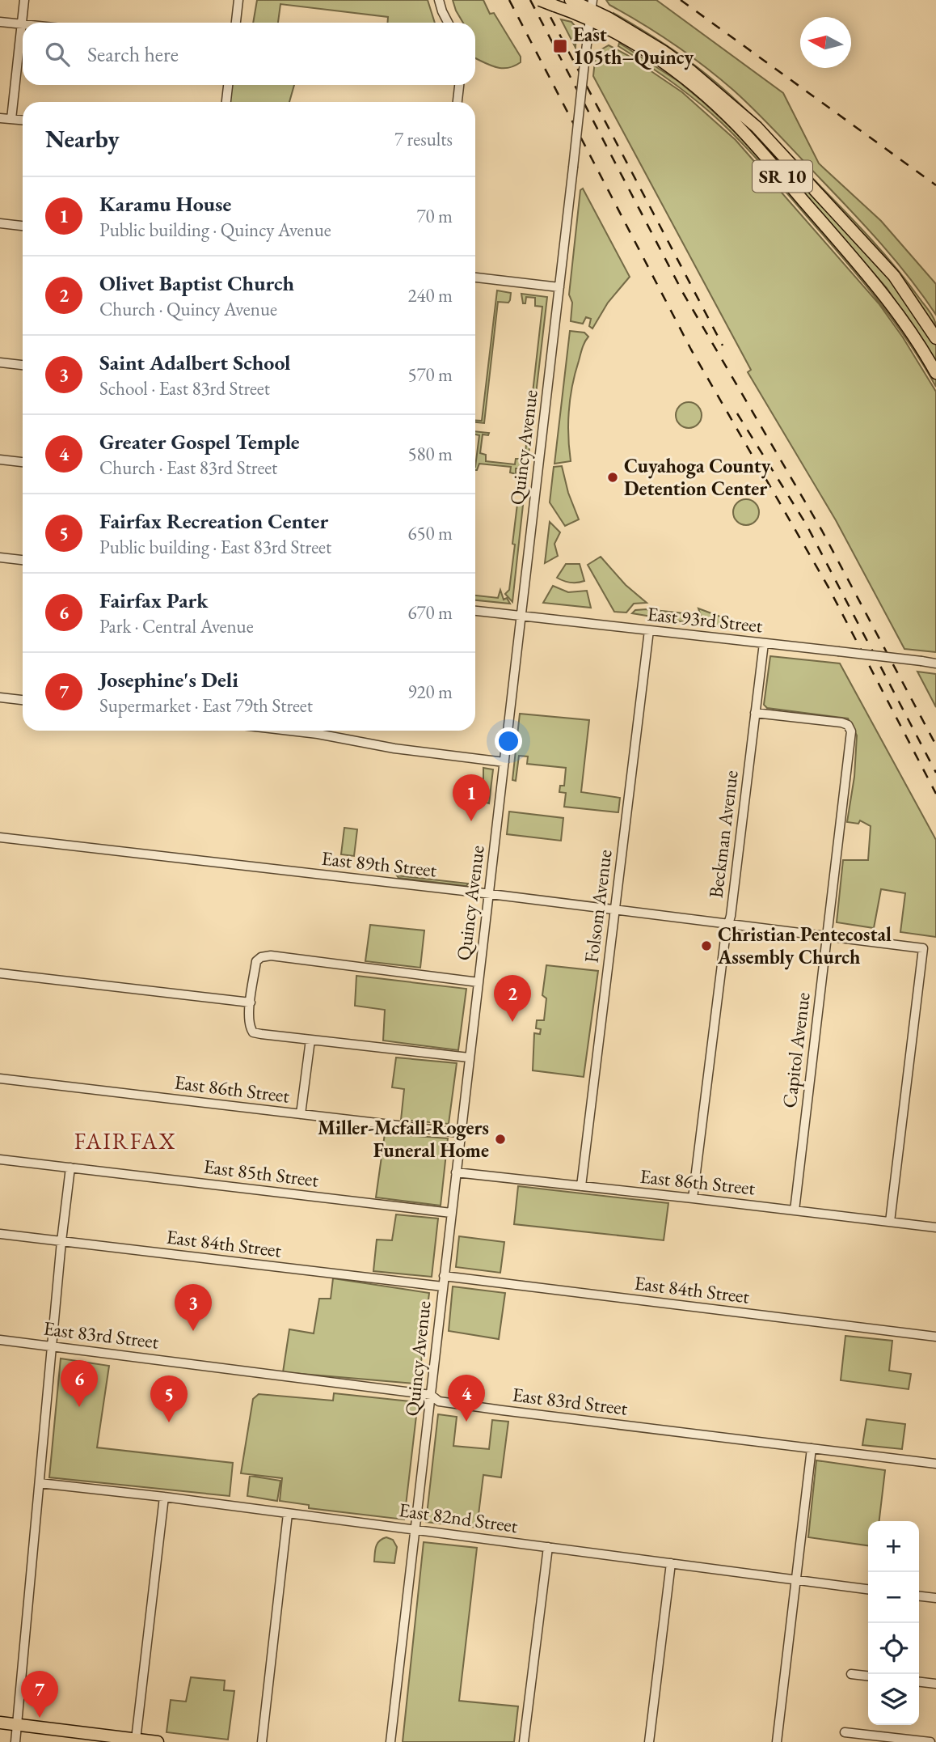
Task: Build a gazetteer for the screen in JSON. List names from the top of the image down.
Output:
{
  "streets": {
    "main road": ["SR 10"],
    "street": [
      "Quincy Avenue",
      "East 93rd Street",
      "Beckman Avenue",
      "East 89th Street",
      "Folsom Avenue",
      "Capitol Avenue",
      "East 86th Street",
      "East 85th Street",
      "East 84th Street",
      "East 83rd Street",
      "East 82nd Street"
    ]
  },
  "crossings": [
    ["SR 10", "Quincy Avenue"],
    ["Quincy Avenue", "East 93rd Street"],
    ["Quincy Avenue", "East 89th Street"],
    ["Quincy Avenue", "East 86th Street"],
    ["Quincy Avenue", "East 85th Street"],
    ["Quincy Avenue", "East 84th Street"],
    ["Quincy Avenue", "East 83rd Street"],
    ["Quincy Avenue", "East 82nd Street"],
    ["East 93rd Street", "Beckman Avenue"],
    ["East 93rd Street", "Folsom Avenue"],
    ["Beckman Avenue", "East 89th Street"],
    ["Beckman Avenue", "Capitol Avenue"],
    ["Beckman Avenue", "East 86th Street"],
    ["East 89th Street", "Folsom Avenue"],
    ["East 89th Street", "Capitol Avenue"],
    ["East 89th Street", "East 86th Street"],
    ["Folsom Avenue", "East 86th Street"],
    ["Capitol Avenue", "East 86th Street"]
  ],
  "districts": ["FAIRFAX"],
  "places": {
    "transit": ["East 105th–Quincy"],
    "other": ["Cuyahoga County Detention Center", "Christian Pentecostal Assembly Church", "Miller-Mcfall-Rogers Funeral Home"]
  },
  "north": "left",
  "page": {
    "search": "Search here",
    "heading": ["Nearby", "7 results"],
    "list": [
      {
        "mark": "1",
        "name": "Karamu House",
        "note": "Public building · Quincy Avenue",
        "value": "70 m"
      },
      {
        "mark": "2",
        "name": "Olivet Baptist Church",
        "note": "Church · Quincy Avenue",
        "value": "240 m"
      },
      {
        "mark": "3",
        "name": "Saint Adalbert School",
        "note": "School · East 83rd Street",
        "value": "570 m"
      },
      {
        "mark": "4",
        "name": "Greater Gospel Temple",
        "note": "Church · East 83rd Street",
        "value": "580 m"
      },
      {
        "mark": "5",
        "name": "Fairfax Recreation Center",
        "note": "Public building · East 83rd Street",
        "value": "650 m"
      },
      {
        "mark": "6",
        "name": "Fairfax Park",
        "note": "Park · Central Avenue",
        "value": "670 m"
      },
      {
        "mark": "7",
        "name": "Josephine's Deli",
        "note": "Supermarket · East 79th Street",
        "value": "920 m"
      }
    ],
    "pins": [
      "1",
      "2",
      "3",
      "6",
      "4",
      "5",
      "7"
    ],
    "map_buttons": ["+", "−"]
  }
}
